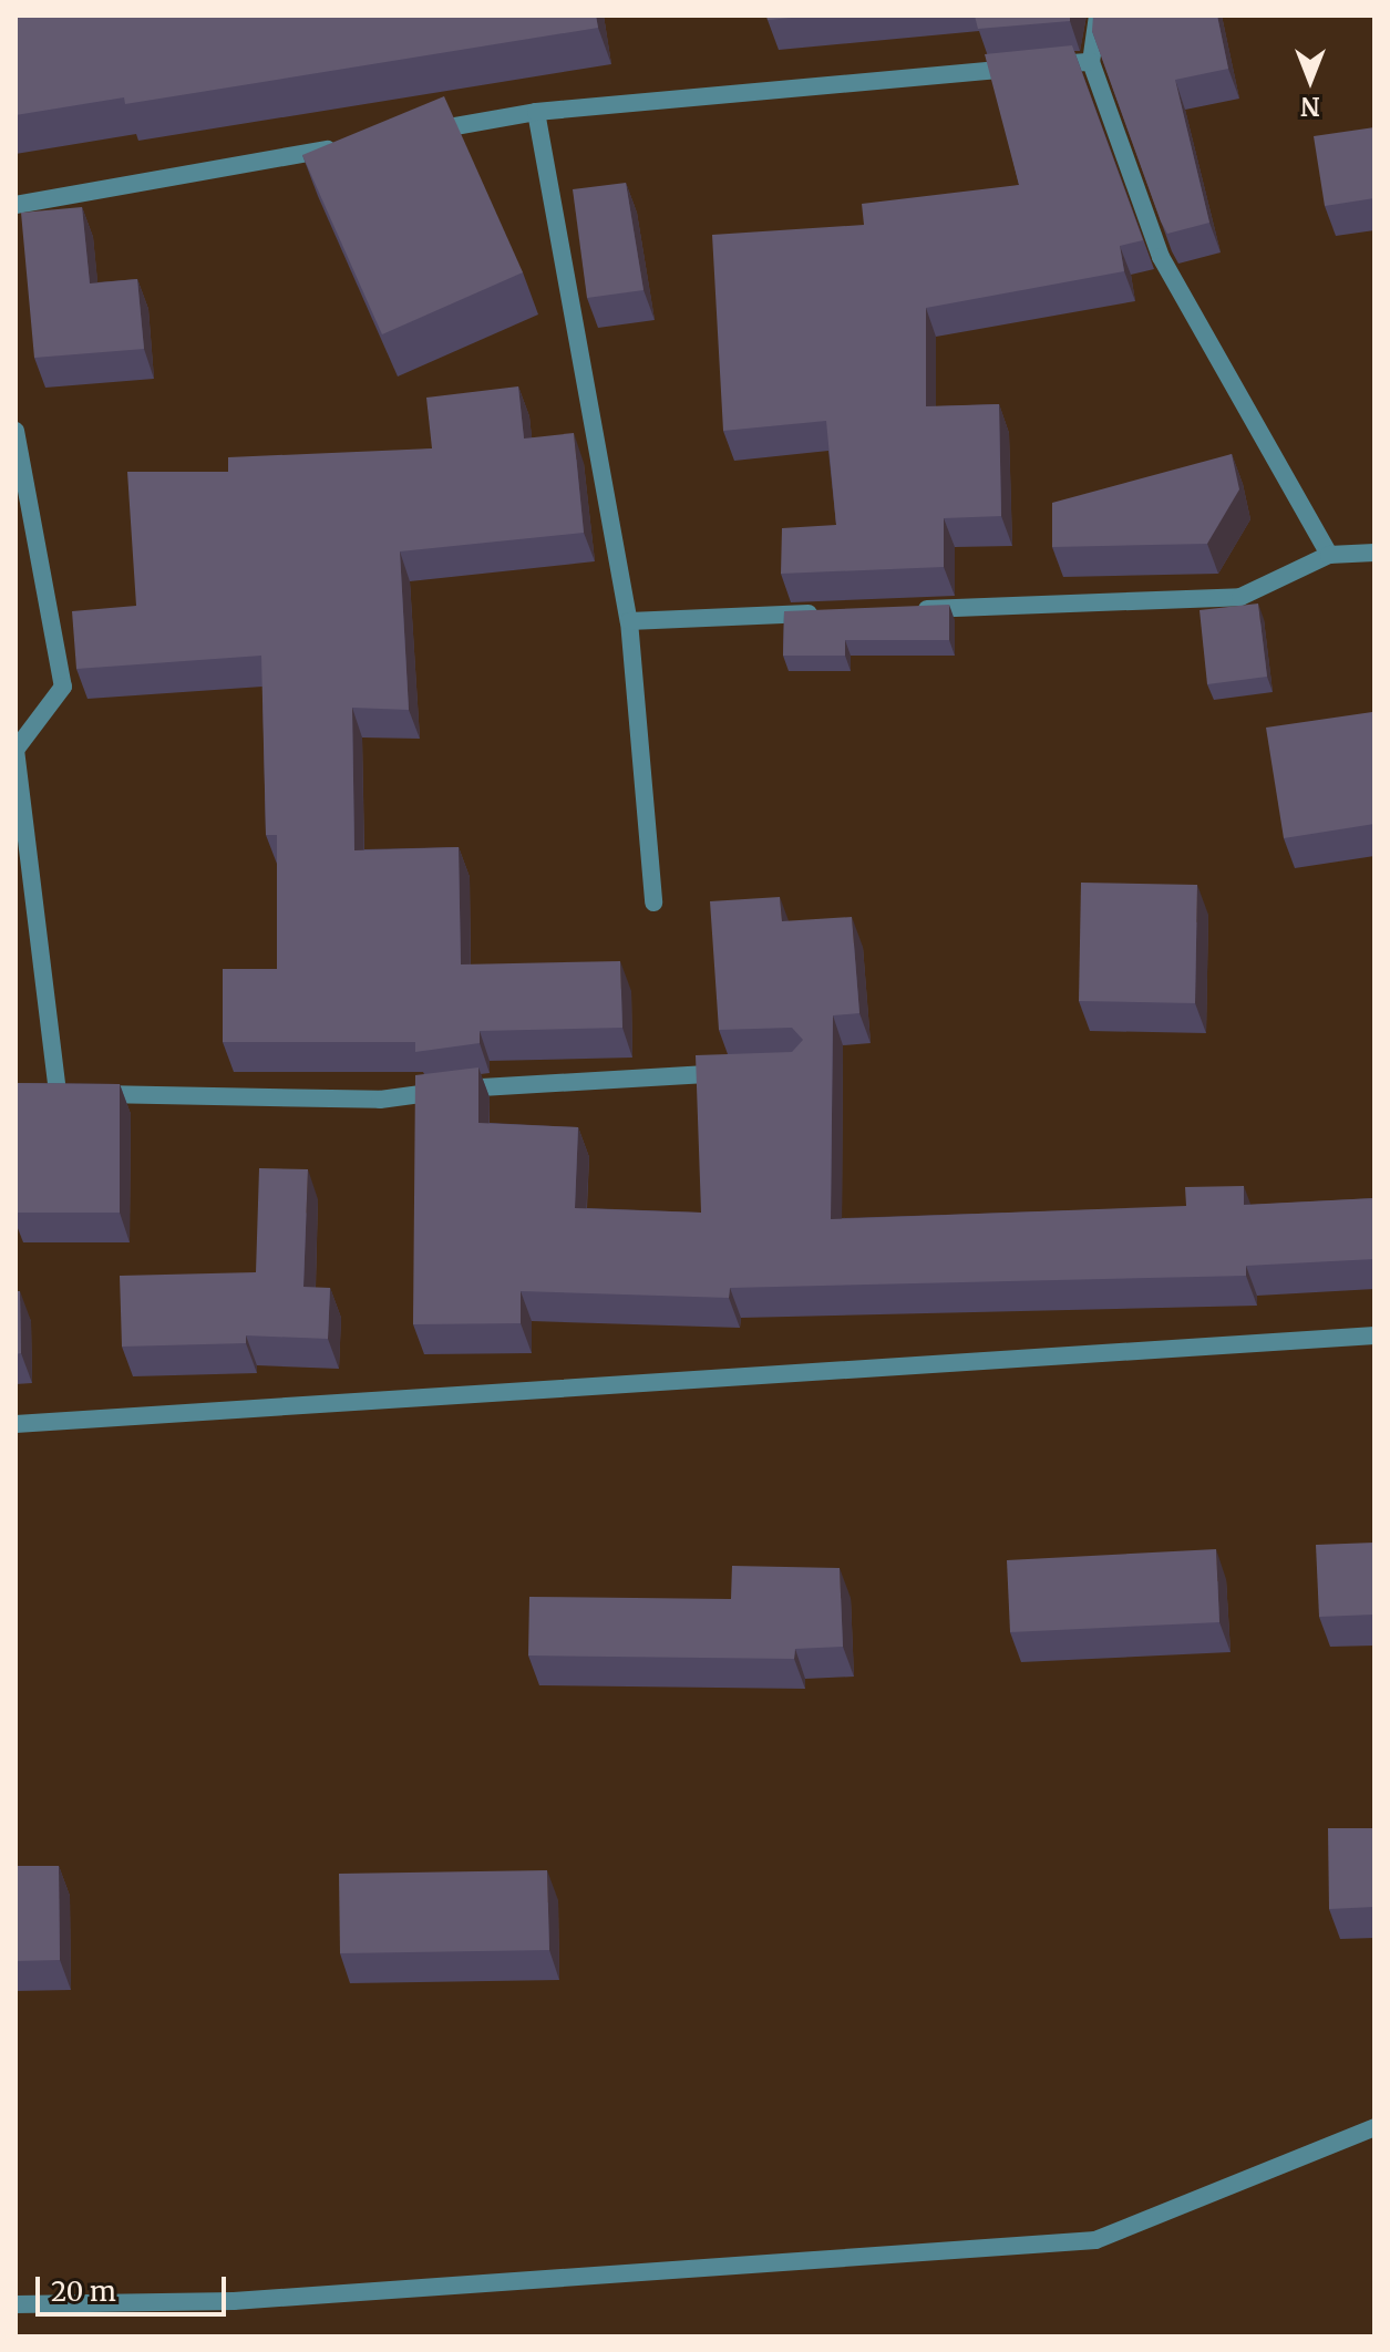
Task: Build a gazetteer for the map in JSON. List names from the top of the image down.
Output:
{
  "scale_bar": "20 m",
  "north": "bottom"
}
